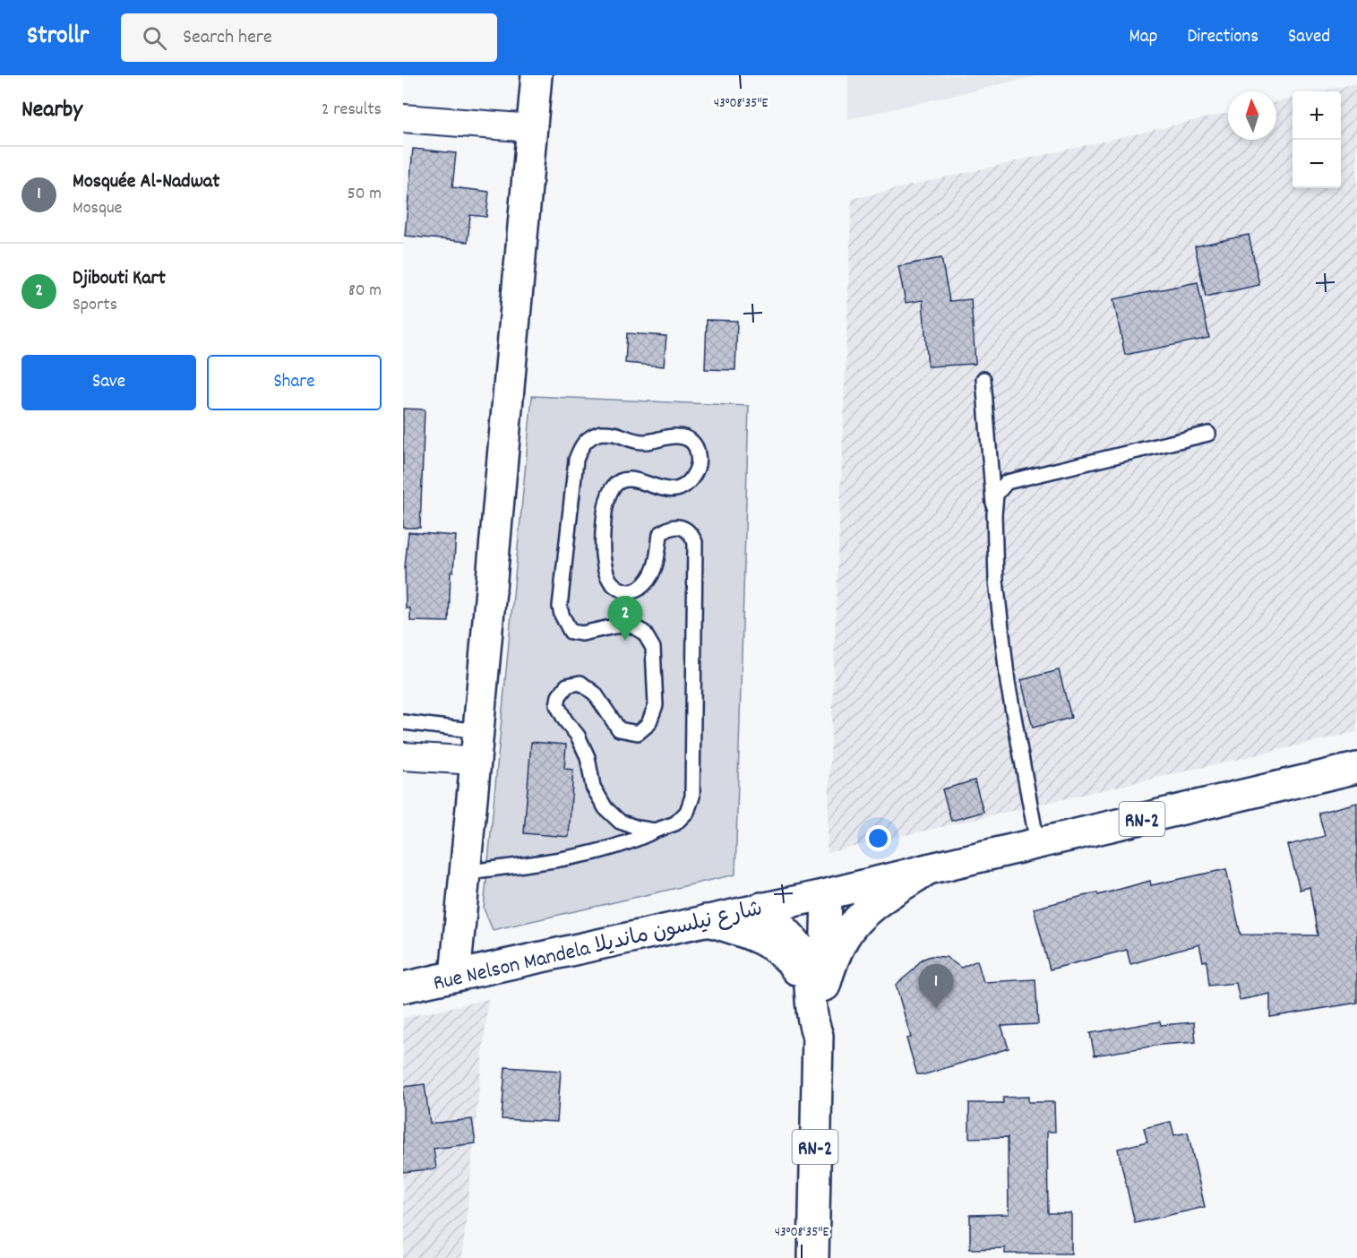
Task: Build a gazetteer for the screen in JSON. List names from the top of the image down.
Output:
{
  "streets": {
    "main road": ["RN-2", "Rue Nelson Mandela شارع نيلسون مانديلا"]
  },
  "crossings": [
    ["RN-2", "Rue Nelson Mandela شارع نيلسون مانديلا"]
  ],
  "north": "top",
  "page": {
    "header": "Strollr",
    "search": "Search here",
    "nav": ["Map", "Directions", "Saved"],
    "heading": ["Nearby", "2 results"],
    "map_buttons": ["+", "−"],
    "list": [
      {
        "mark": "1",
        "name": "Mosquée Al-Nadwat",
        "note": "Mosque",
        "value": "50 m"
      },
      {
        "mark": "2",
        "name": "Djibouti Kart",
        "note": "Sports",
        "value": "80 m"
      }
    ],
    "buttons": ["Save", "Share"],
    "pins": ["2", "1"]
  },
  "coordinates": ["43°08'35\"E"]
}
